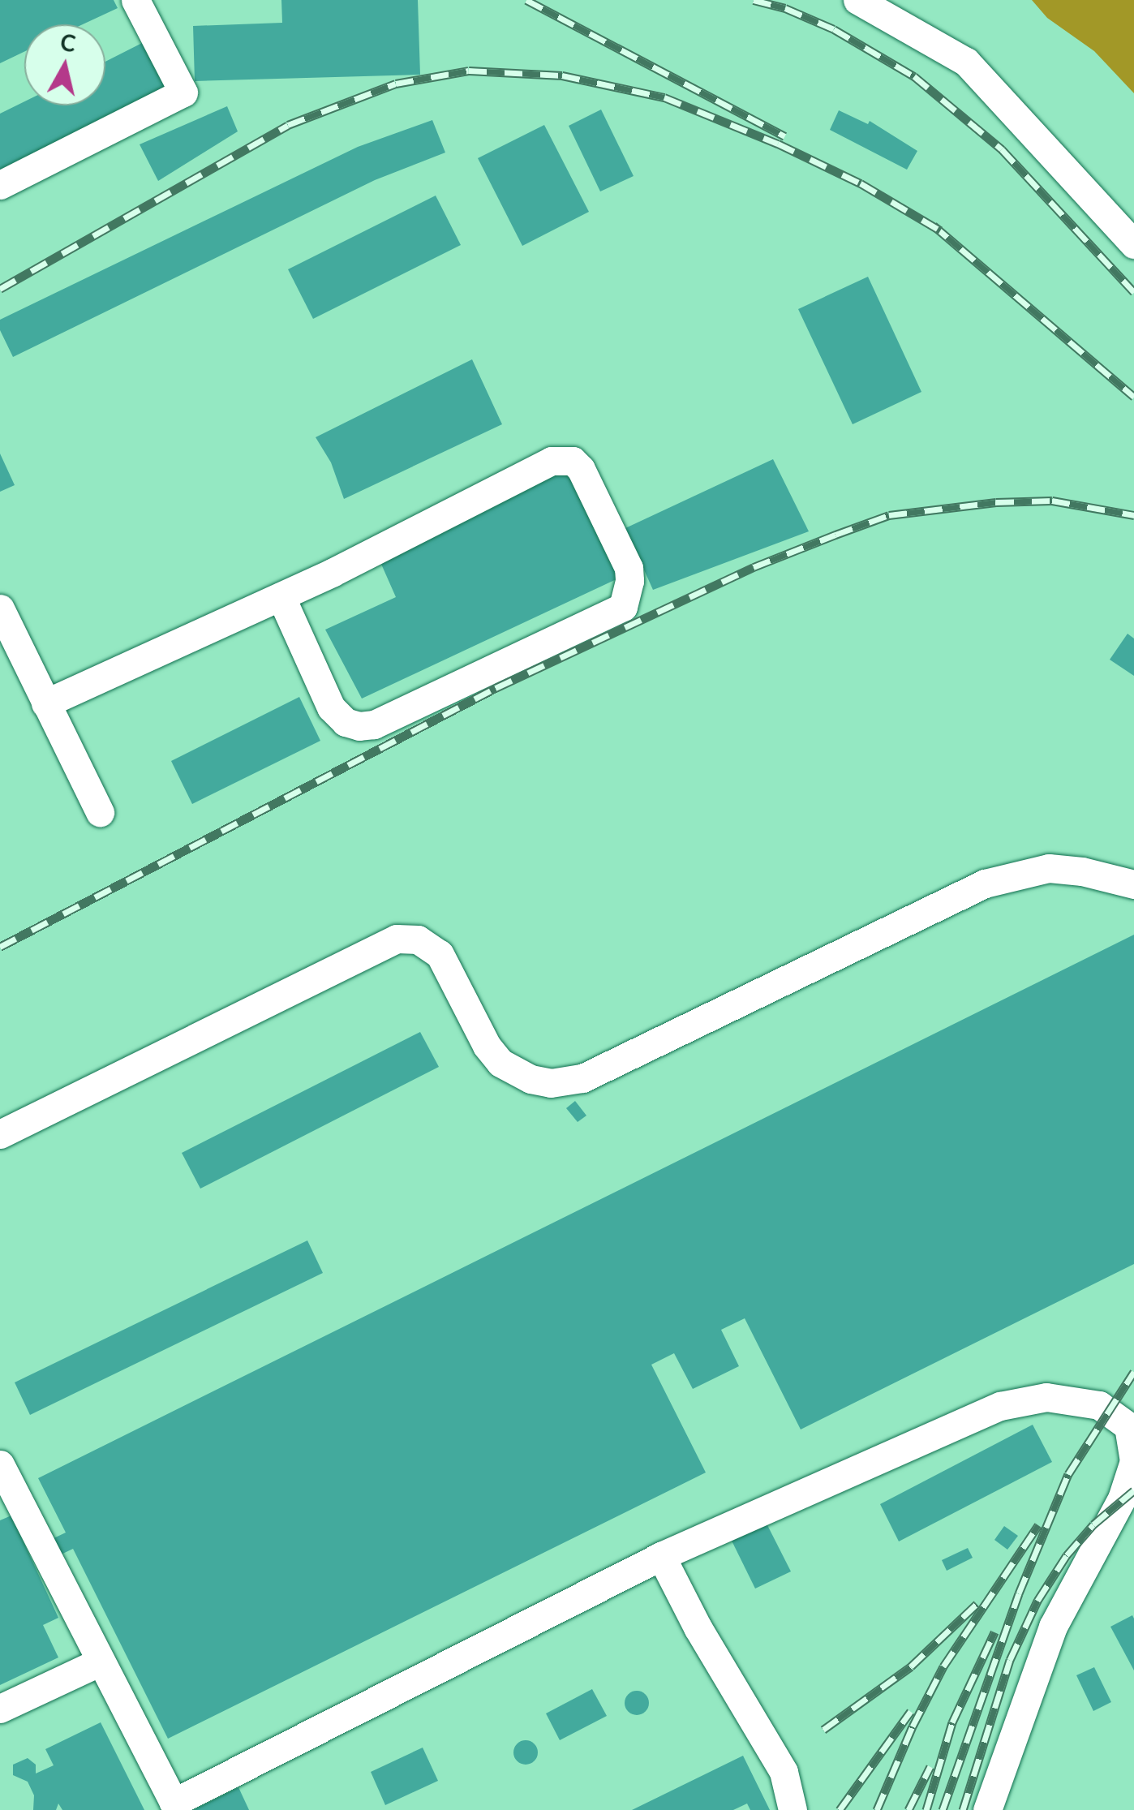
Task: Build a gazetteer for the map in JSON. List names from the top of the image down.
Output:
{
  "north": "top"
}
